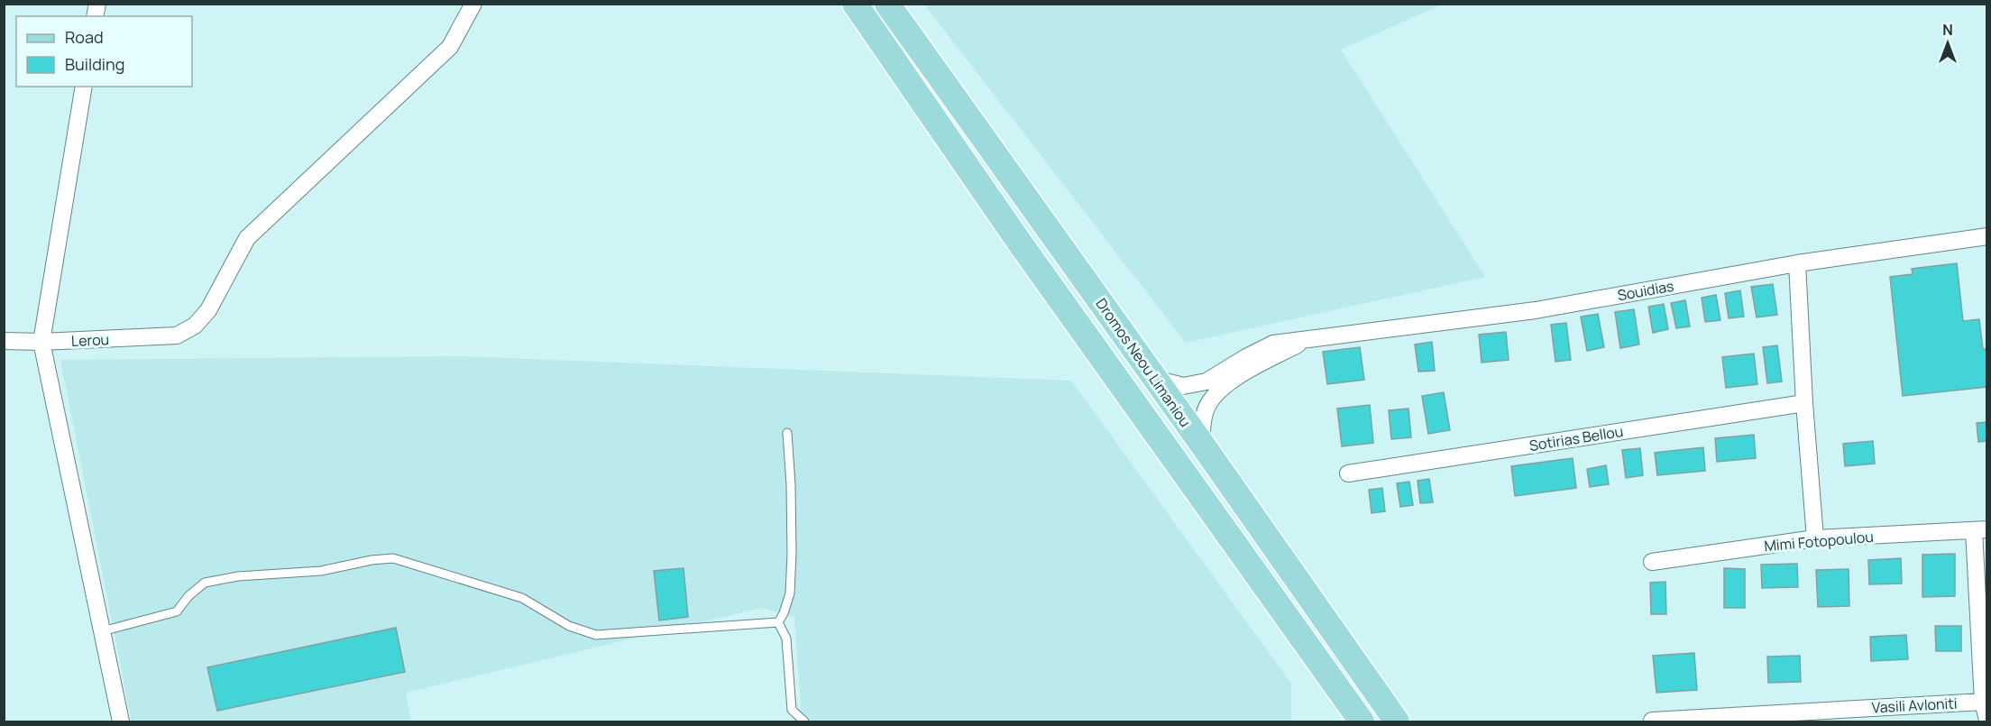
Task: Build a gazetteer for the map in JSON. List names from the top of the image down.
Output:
{
  "streets": {
    "main road": ["Dromos Neou Limaniou"],
    "street": [
      "Souidias",
      "Lerou",
      "Sotirias Bellou",
      "Mimi Fotopoulou",
      "Vasili Avloniti"
    ]
  },
  "crossings": [
    ["Souidias", "Dromos Neou Limaniou"]
  ],
  "legend": ["Road", "Building"],
  "north": "top"
}
